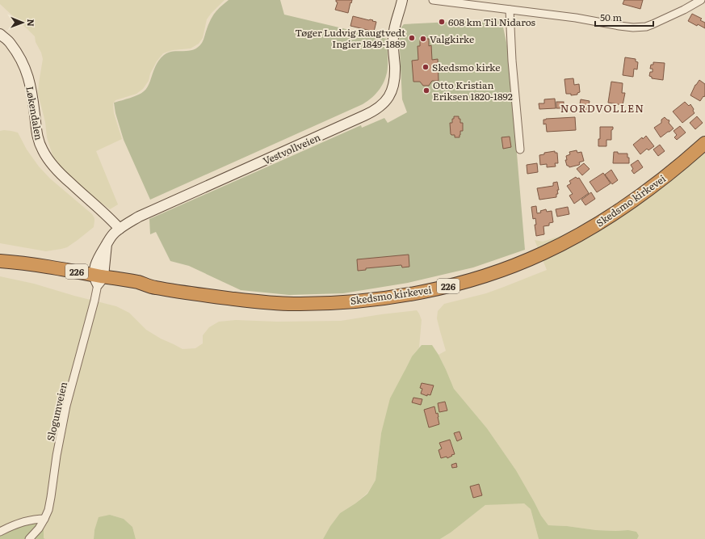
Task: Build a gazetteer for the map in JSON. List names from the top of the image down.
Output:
{
  "streets": {
    "highway": ["Skedsmo kirkevei", "226"],
    "street": ["Løkendalen", "Vestvollveien", "Slogumveien"]
  },
  "crossings": [
    ["Løkendalen", "Vestvollveien"],
    ["Vestvollveien", "Skedsmo kirkevei"],
    ["Vestvollveien", "Slogumveien"],
    ["Skedsmo kirkevei", "Slogumveien"]
  ],
  "districts": ["NORDVOLLEN"],
  "places": [
    "608 km Til Nidaros",
    "Tøger Ludvig Raugtvedt Ingier 1849-1889",
    "Valgkirke",
    "Skedsmo kirke",
    "Otto Kristian Eriksen 1820-1892"
  ],
  "scale_bar": "50 m",
  "north": "right"
}
